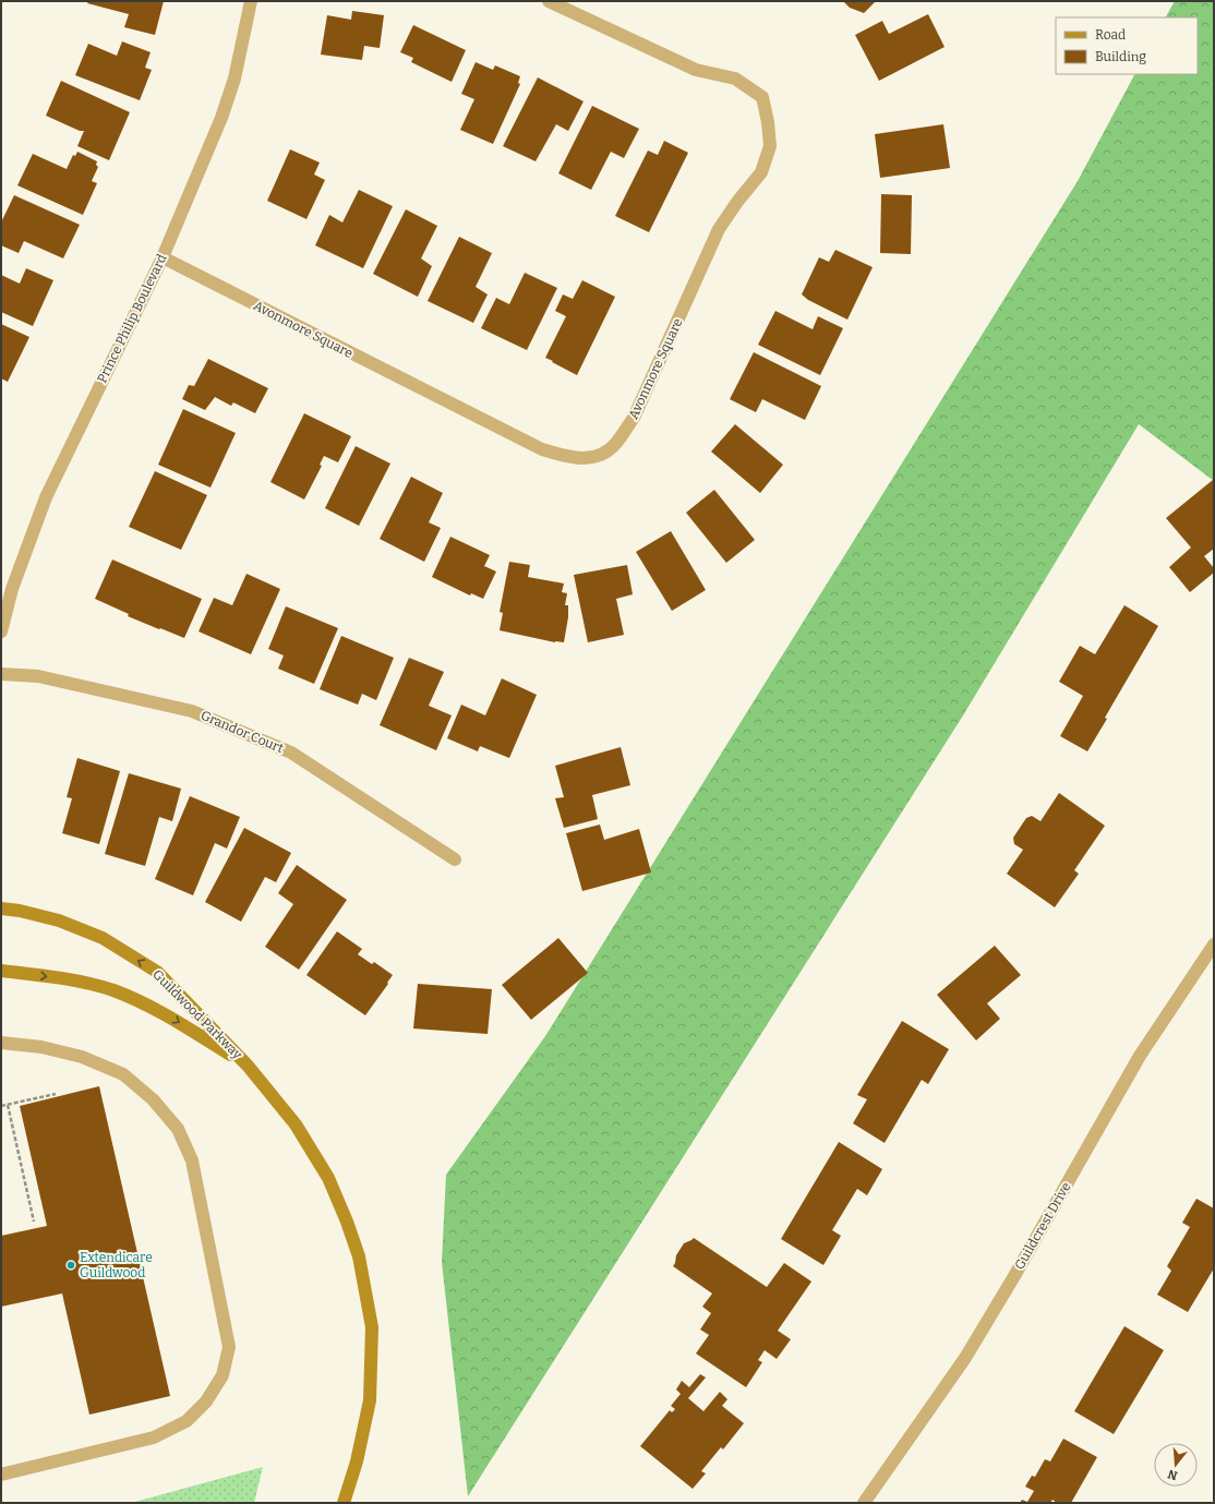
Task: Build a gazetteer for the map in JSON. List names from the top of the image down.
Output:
{
  "streets": {
    "street": [
      "Prince Philip Boulevard",
      "Avonmore Square",
      "Grandor Court",
      "Guildwood Parkway",
      "Guildcrest Drive"
    ]
  },
  "crossings": [
    ["Prince Philip Boulevard", "Avonmore Square"]
  ],
  "places": ["Extendicare Guildwood"],
  "legend": ["Road", "Building"],
  "north": "bottom"
}
